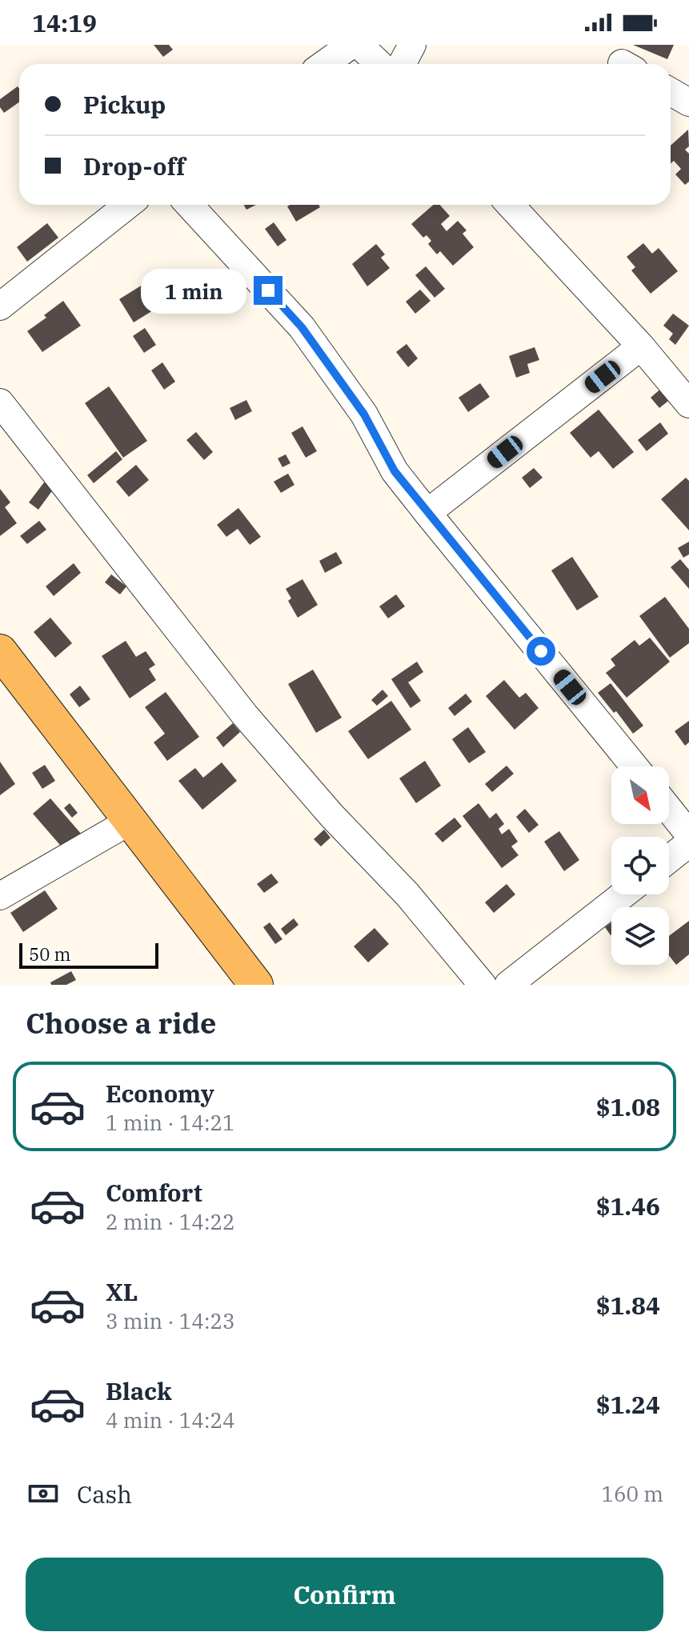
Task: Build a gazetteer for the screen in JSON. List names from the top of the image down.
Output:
{
  "scale_bar": "50 m",
  "north": "bottom right",
  "page": {
    "status": "14:19",
    "banner": ["Pickup", "Drop-off"],
    "bubble": "1 min",
    "scale": "50 m",
    "heading": "Choose a ride",
    "list": [
      {
        "name": "Economy",
        "note": "1 min · 14:21",
        "value": "$1.08"
      },
      {
        "name": "Comfort",
        "note": "2 min · 14:22",
        "value": "$1.46"
      },
      {
        "name": "XL",
        "note": "3 min · 14:23",
        "value": "$1.84"
      },
      {
        "name": "Black",
        "note": "4 min · 14:24",
        "value": "$1.24"
      }
    ],
    "pay": ["Cash", "160 m"],
    "buttons": "Confirm"
  }
}
